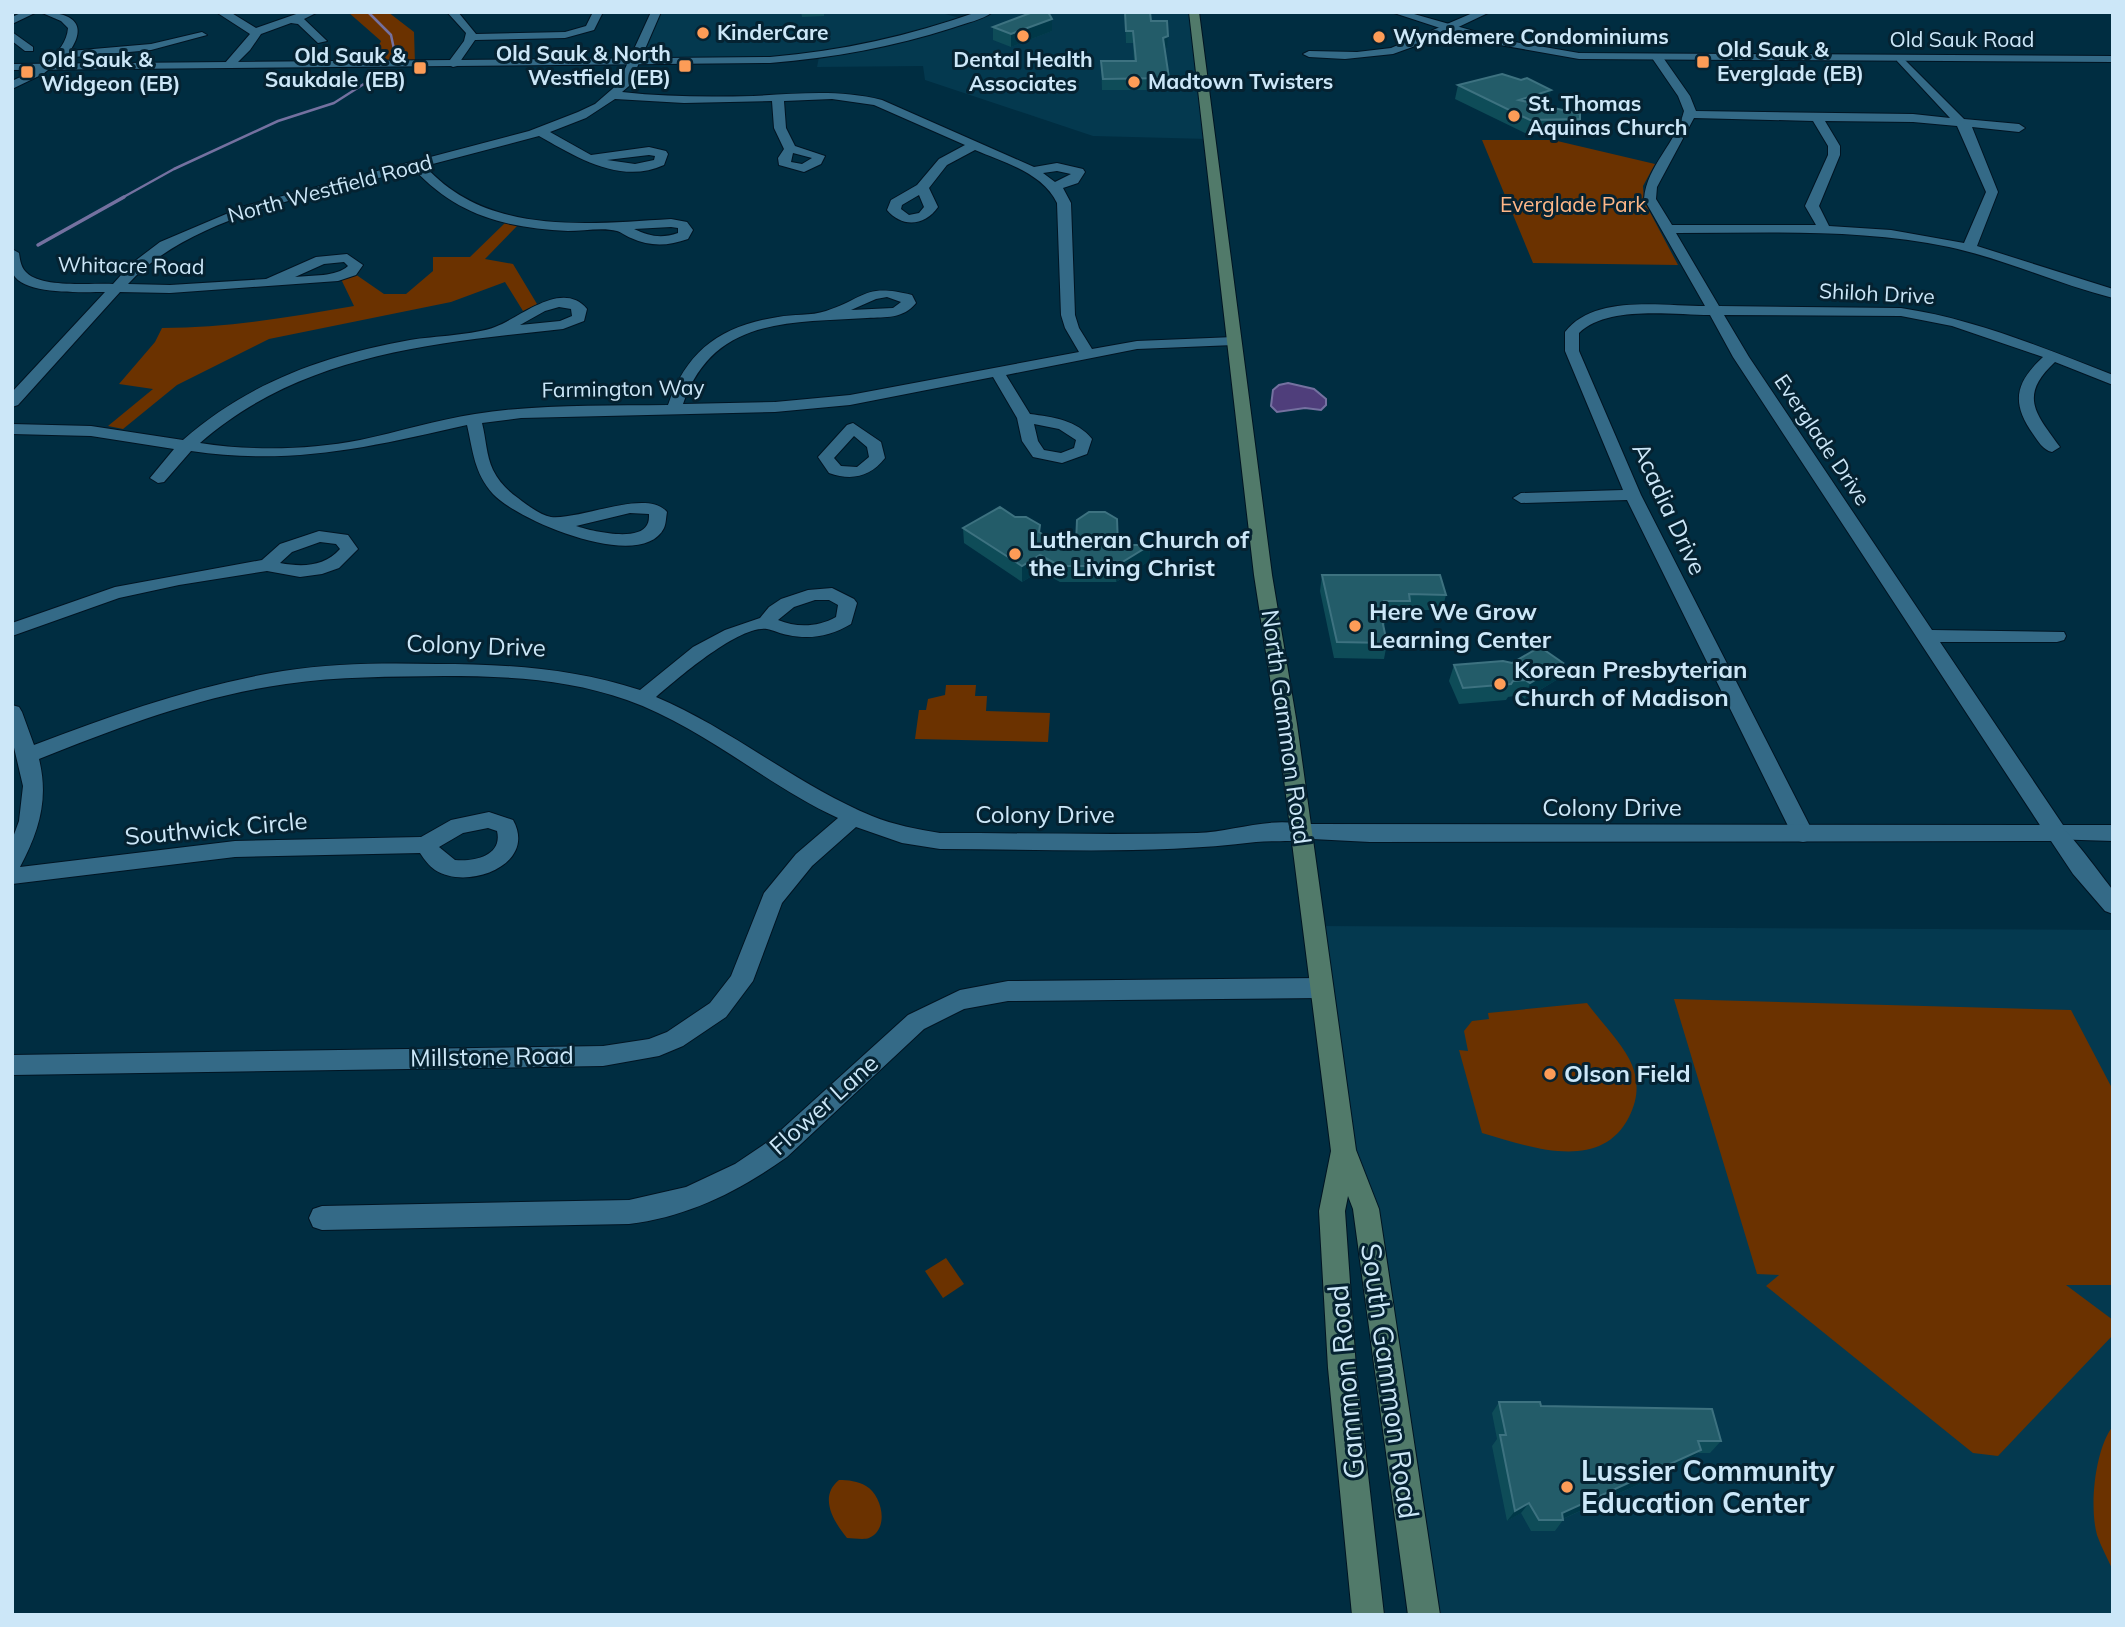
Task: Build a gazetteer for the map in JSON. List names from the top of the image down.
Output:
{
  "streets": {
    "main road": ["North Gammon Road", "South Gammon Road", "Gammon Road"],
    "street": [
      "Old Sauk Road",
      "North Westfield Road",
      "Whitacre Road",
      "Shiloh Drive",
      "Farmington Way",
      "Everglade Drive",
      "Acadia Drive",
      "Colony Drive",
      "Southwick Circle",
      "Millstone Road",
      "Flower Lane"
    ]
  },
  "crossings": [
    ["North Westfield Road", "Whitacre Road"],
    ["Shiloh Drive", "Everglade Drive"],
    ["Shiloh Drive", "Acadia Drive"],
    ["Farmington Way", "North Gammon Road"],
    ["Everglade Drive", "Acadia Drive"],
    ["Everglade Drive", "Colony Drive"],
    ["Acadia Drive", "Colony Drive"],
    ["Colony Drive", "North Gammon Road"],
    ["Colony Drive", "Millstone Road"],
    ["North Gammon Road", "Flower Lane"],
    ["North Gammon Road", "South Gammon Road"],
    ["North Gammon Road", "Gammon Road"],
    ["South Gammon Road", "Gammon Road"]
  ],
  "parks": ["Everglade Park"],
  "places": {
    "other": [
      "KinderCare",
      "Dental Health Associates",
      "Wyndemere Condominiums",
      "Madtown Twisters",
      "St. Thomas Aquinas Church",
      "Lutheran Church of the Living Christ",
      "Here We Grow Learning Center",
      "Korean Presbyterian Church of Madison",
      "Olson Field",
      "Lussier Community Education Center"
    ],
    "transit": [
      "Old Sauk & Everglade (EB)",
      "Old Sauk & North Westfield (EB)",
      "Old Sauk & Saukdale (EB)",
      "Old Sauk & Widgeon (EB)"
    ]
  }
}
